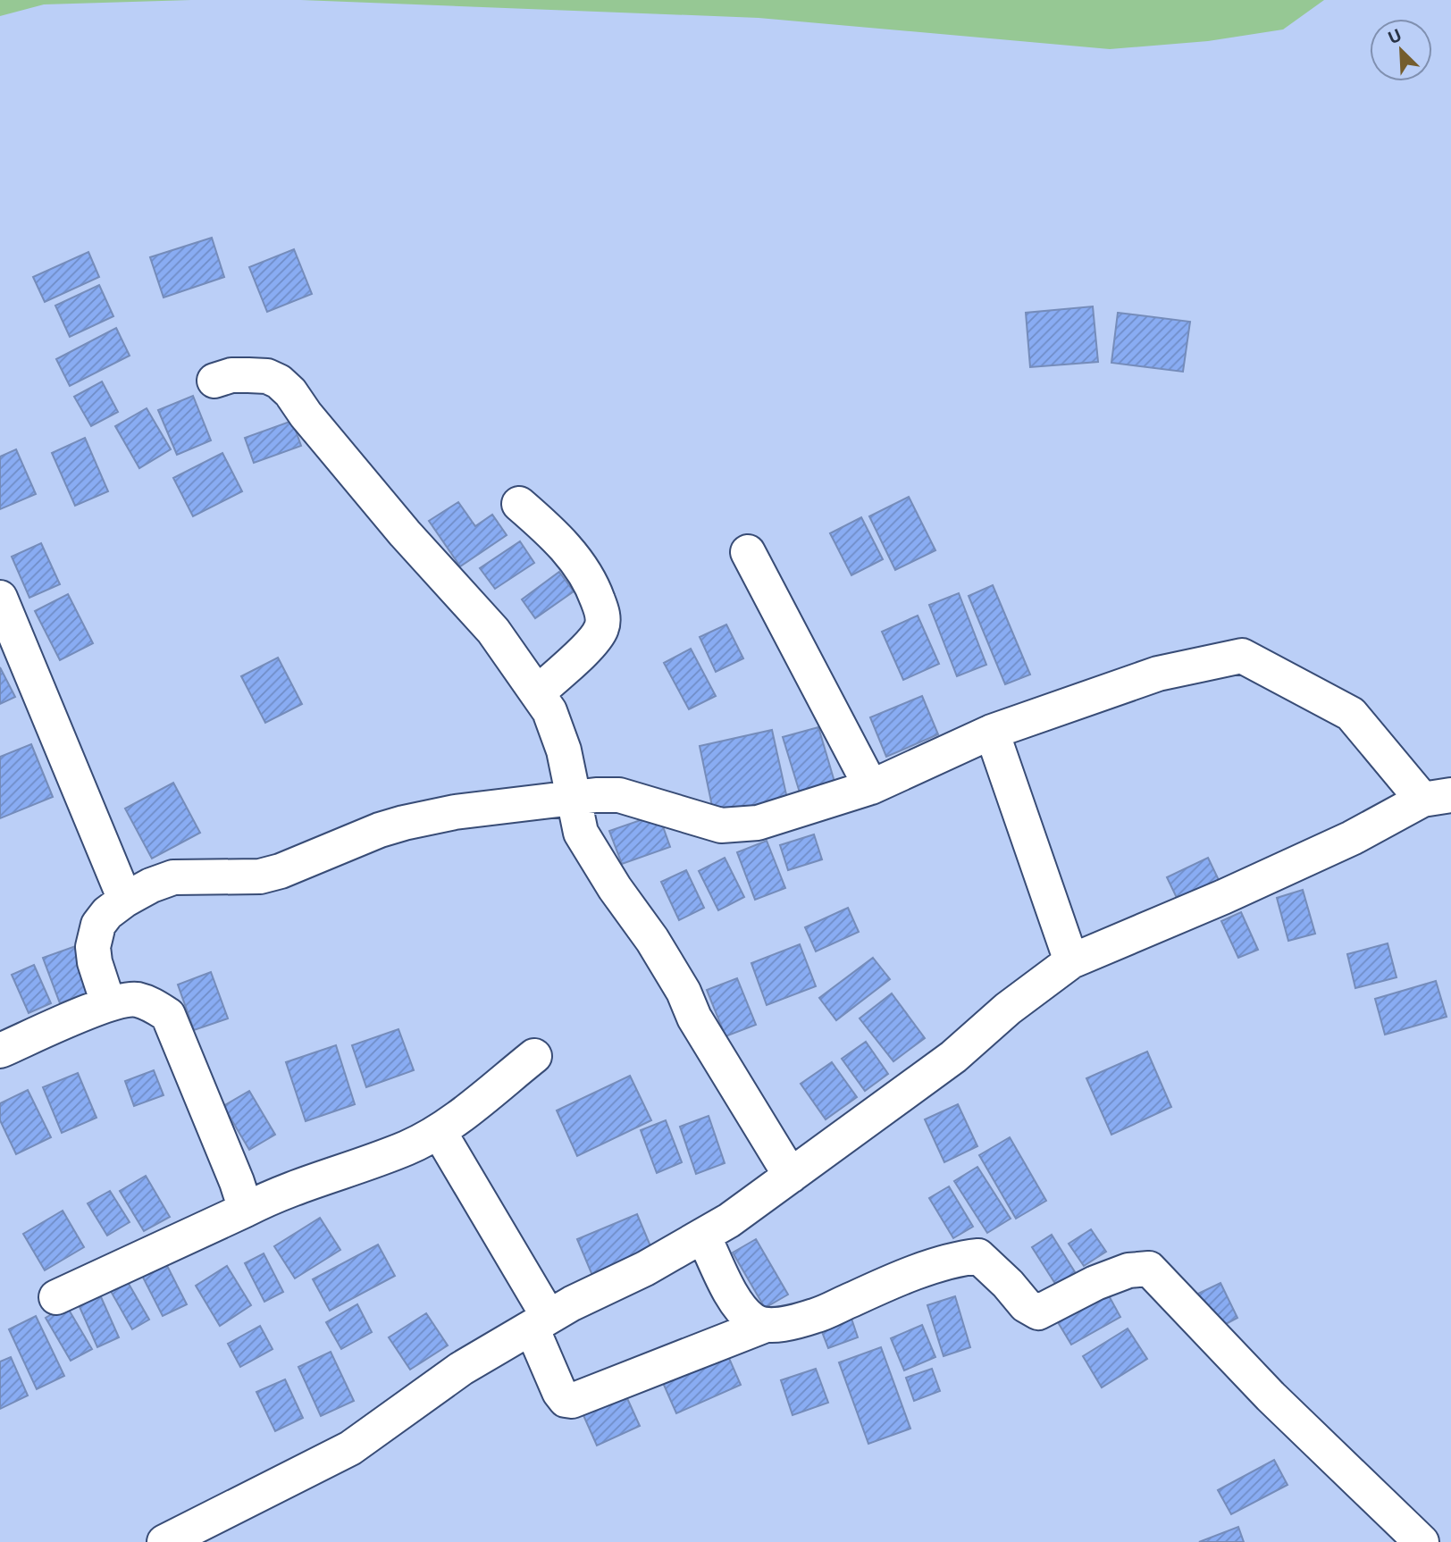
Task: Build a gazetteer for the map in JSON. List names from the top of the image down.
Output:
{
  "north": "top left"
}
